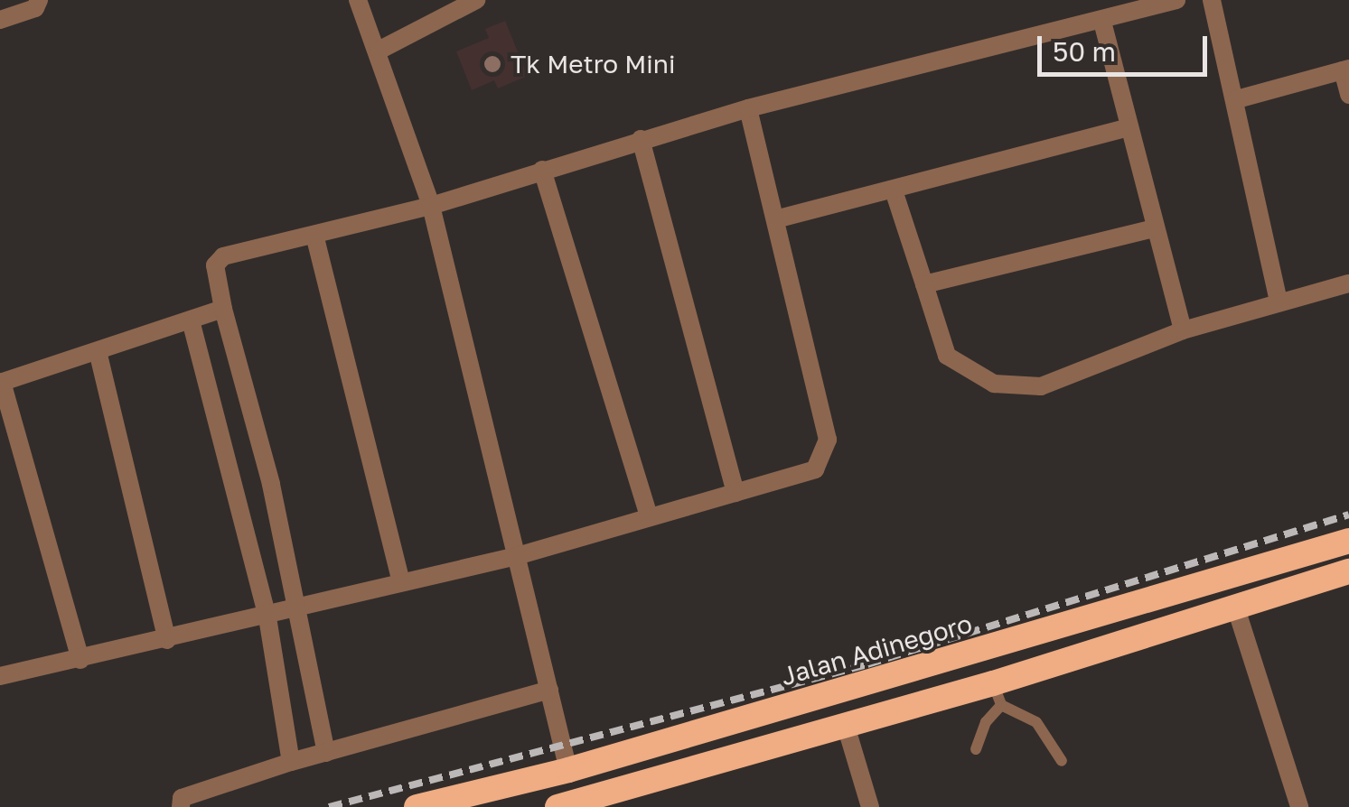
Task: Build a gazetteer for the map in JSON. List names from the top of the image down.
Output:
{
  "streets": {
    "highway": ["Jalan Adinegoro"]
  },
  "places": ["Tk Metro Mini"],
  "scale_bar": "50 m"
}
